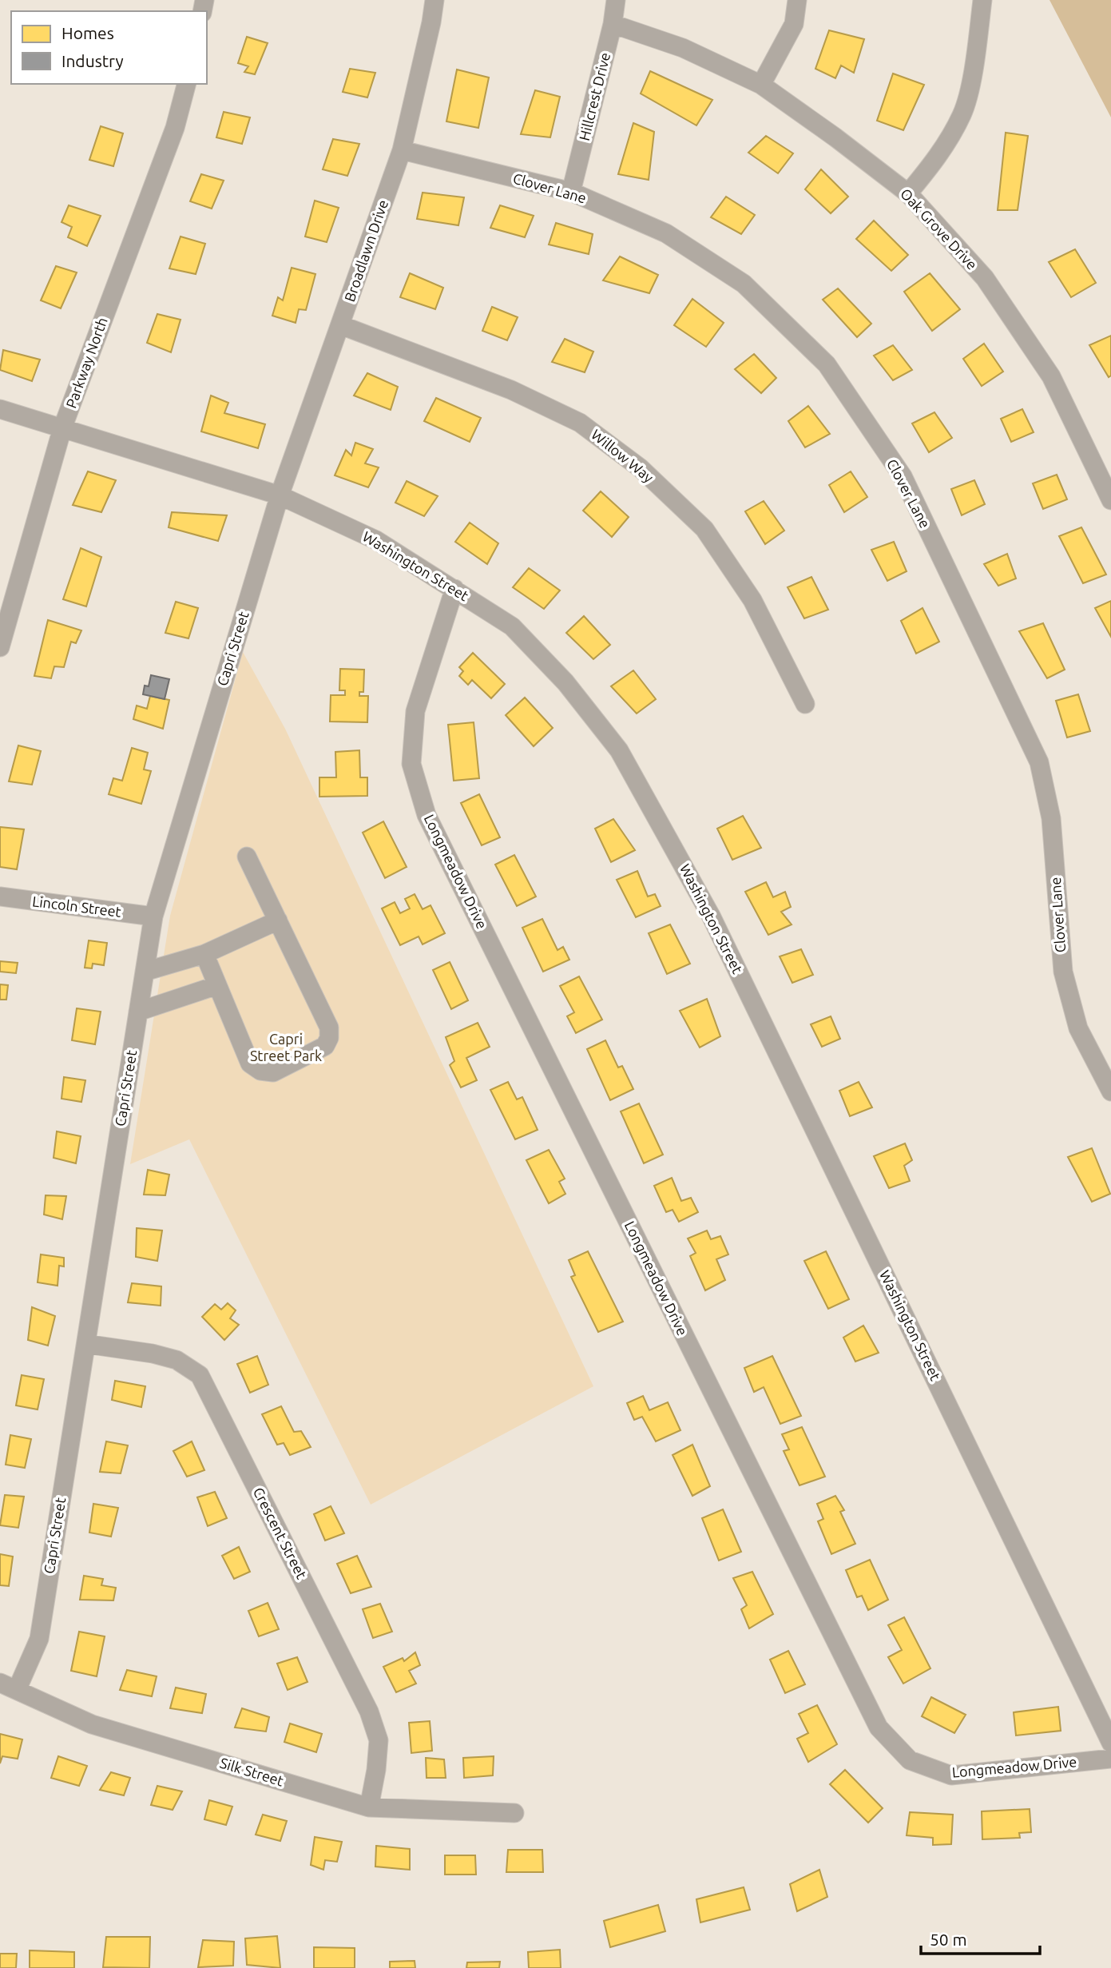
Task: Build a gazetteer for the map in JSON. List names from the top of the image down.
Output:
{
  "streets": {
    "street": [
      "Hillcrest Drive",
      "Clover Lane",
      "Oak Grove Drive",
      "Broadlawn Drive",
      "Parkway North",
      "Willow Way",
      "Washington Street",
      "Capri Street",
      "Longmeadow Drive",
      "Lincoln Street",
      "Crescent Street",
      "Silk Street"
    ]
  },
  "crossings": [
    ["Hillcrest Drive", "Clover Lane"],
    ["Hillcrest Drive", "Oak Grove Drive"],
    ["Clover Lane", "Broadlawn Drive"],
    ["Broadlawn Drive", "Willow Way"],
    ["Broadlawn Drive", "Washington Street"],
    ["Broadlawn Drive", "Capri Street"],
    ["Parkway North", "Washington Street"],
    ["Washington Street", "Capri Street"],
    ["Washington Street", "Longmeadow Drive"],
    ["Capri Street", "Lincoln Street"],
    ["Capri Street", "Crescent Street"],
    ["Capri Street", "Silk Street"],
    ["Crescent Street", "Silk Street"]
  ],
  "parks": ["Capri Street Park"],
  "legend": ["Homes", "Industry"],
  "scale_bar": "50 m"
}
